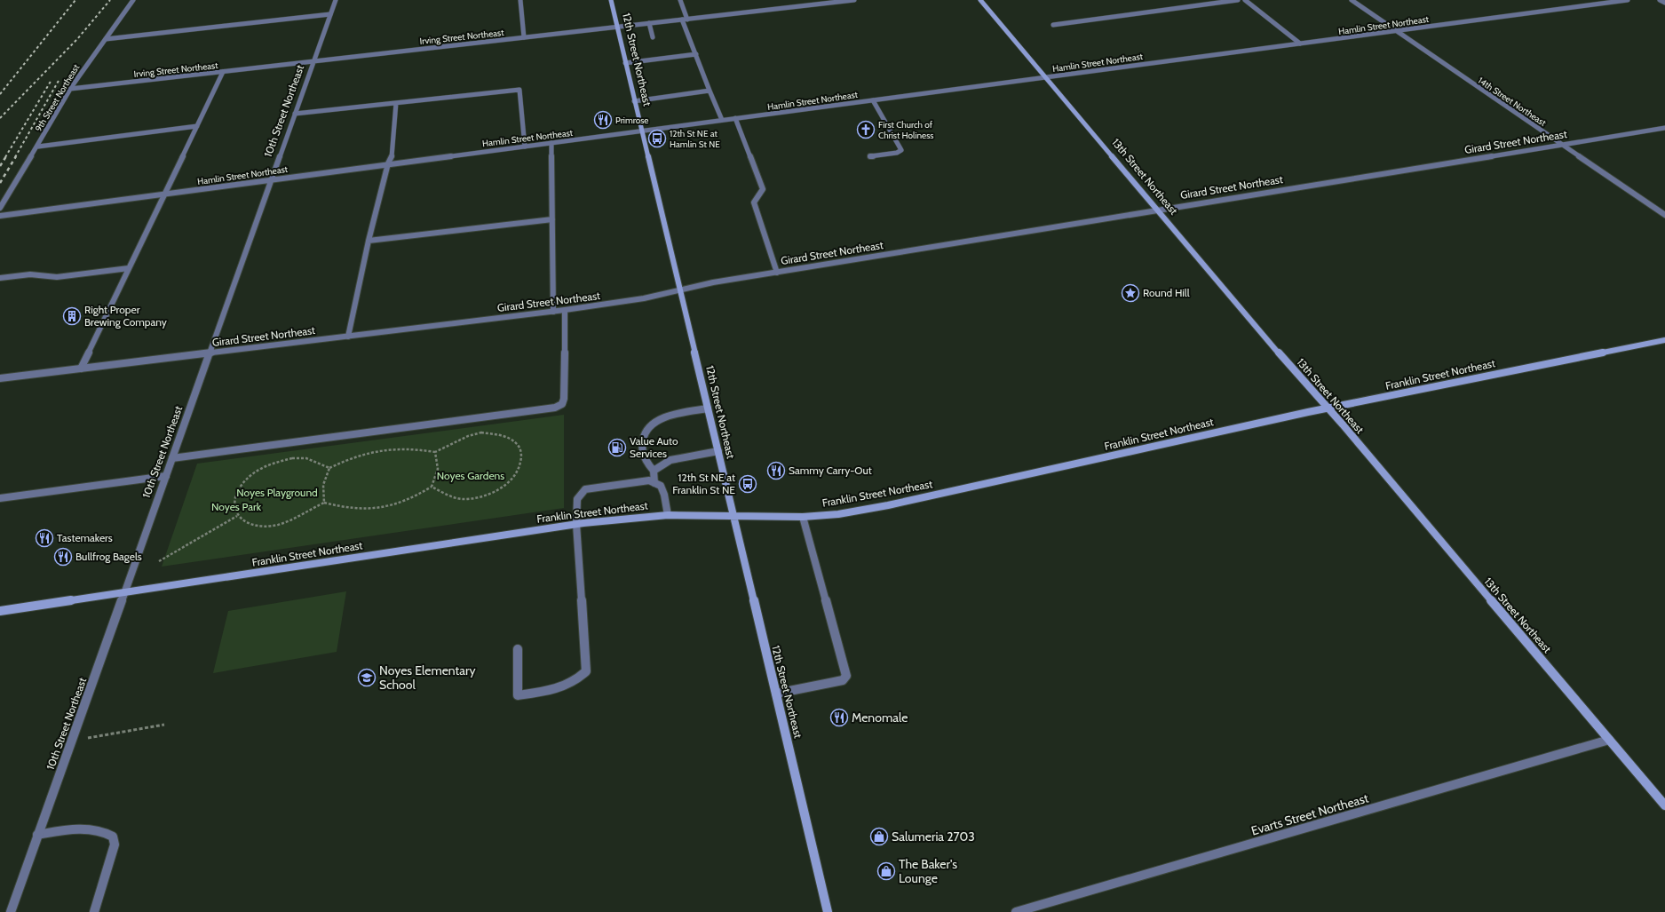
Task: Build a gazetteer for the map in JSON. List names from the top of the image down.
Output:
{
  "streets": {
    "street": [
      "Hamlin Street Northeast",
      "Irving Street Northeast",
      "12th Street Northeast",
      "9th Street Northeast",
      "14th Street Northeast",
      "10th Street Northeast",
      "Girard Street Northeast",
      "13th Street Northeast",
      "Franklin Street Northeast",
      "Evarts Street Northeast"
    ]
  },
  "crossings": [
    ["Hamlin Street Northeast", "12th Street Northeast"],
    ["Hamlin Street Northeast", "14th Street Northeast"],
    ["Hamlin Street Northeast", "10th Street Northeast"],
    ["Hamlin Street Northeast", "13th Street Northeast"],
    ["Irving Street Northeast", "12th Street Northeast"],
    ["Irving Street Northeast", "9th Street Northeast"],
    ["Irving Street Northeast", "10th Street Northeast"],
    ["12th Street Northeast", "Girard Street Northeast"],
    ["12th Street Northeast", "Franklin Street Northeast"],
    ["14th Street Northeast", "Girard Street Northeast"],
    ["10th Street Northeast", "Girard Street Northeast"],
    ["10th Street Northeast", "Franklin Street Northeast"],
    ["Girard Street Northeast", "13th Street Northeast"],
    ["13th Street Northeast", "Franklin Street Northeast"],
    ["13th Street Northeast", "Evarts Street Northeast"]
  ],
  "parks": ["Noyes Gardens", "Noyes Playground", "Noyes Park"],
  "places": {
    "restaurant": [
      "Primrose",
      "Sammy Carry-Out",
      "Tastemakers",
      "Bullfrog Bagels",
      "Menomale"
    ],
    "church": ["First Church of Christ Holiness"],
    "bus stop": ["12th St NE at Hamlin St NE", "12th St NE at Franklin St NE"],
    "place": ["Round Hill"],
    "building": ["Right Proper Brewing Company"],
    "fuel station": ["Value Auto Services"],
    "school or university": ["Noyes Elementary School"],
    "shop": ["Salumeria 2703", "The Baker's Lounge"]
  }
}
